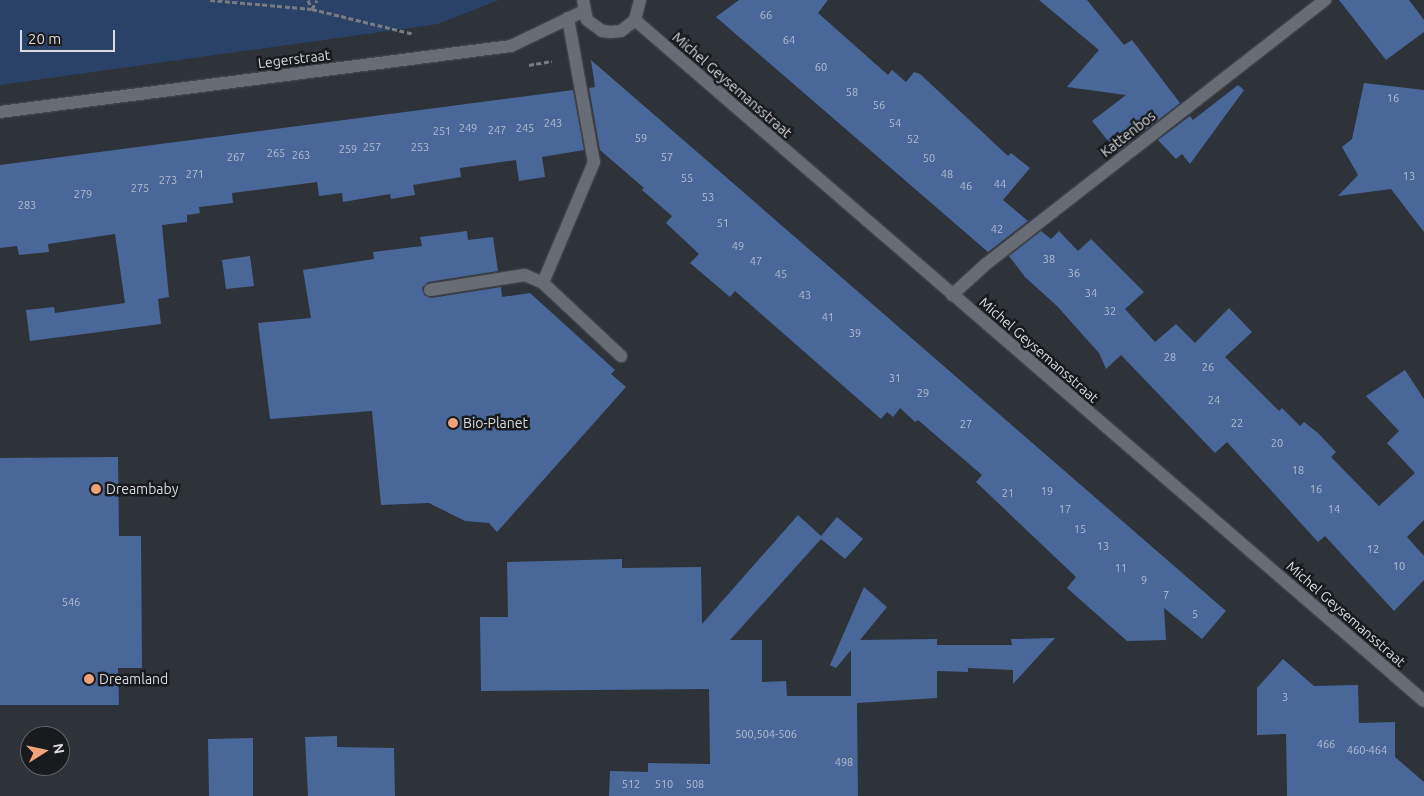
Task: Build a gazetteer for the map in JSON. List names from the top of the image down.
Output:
{
  "streets": {
    "street": ["Legerstraat", "Michel Geysemansstraat", "Kattenbos"]
  },
  "crossings": [
    ["Michel Geysemansstraat", "Kattenbos"]
  ],
  "places": ["Bio-Planet", "Dreambaby", "Dreamland"],
  "house_numbers": [
    "66",
    "64",
    "60",
    "58",
    "16",
    "56",
    "243",
    "54",
    "249",
    "245",
    "247",
    "251",
    "59",
    "52",
    "257",
    "253",
    "259",
    "265",
    "263",
    "267",
    "57",
    "50",
    "271",
    "48",
    "13",
    "55",
    "273",
    "44",
    "46",
    "275",
    "279",
    "53",
    "283",
    "51",
    "42",
    "49",
    "38",
    "47",
    "36",
    "45",
    "34",
    "43",
    "32",
    "41",
    "39",
    "28",
    "26",
    "31",
    "29",
    "24",
    "22",
    "27",
    "20",
    "18",
    "16",
    "19",
    "21",
    "17",
    "14",
    "15",
    "13",
    "12",
    "10",
    "11",
    "9",
    "7",
    "546",
    "5",
    "3",
    "500,504-506",
    "466",
    "460-464",
    "498",
    "512",
    "510",
    "508"
  ],
  "scale_bar": "20 m",
  "north": "right"
}
